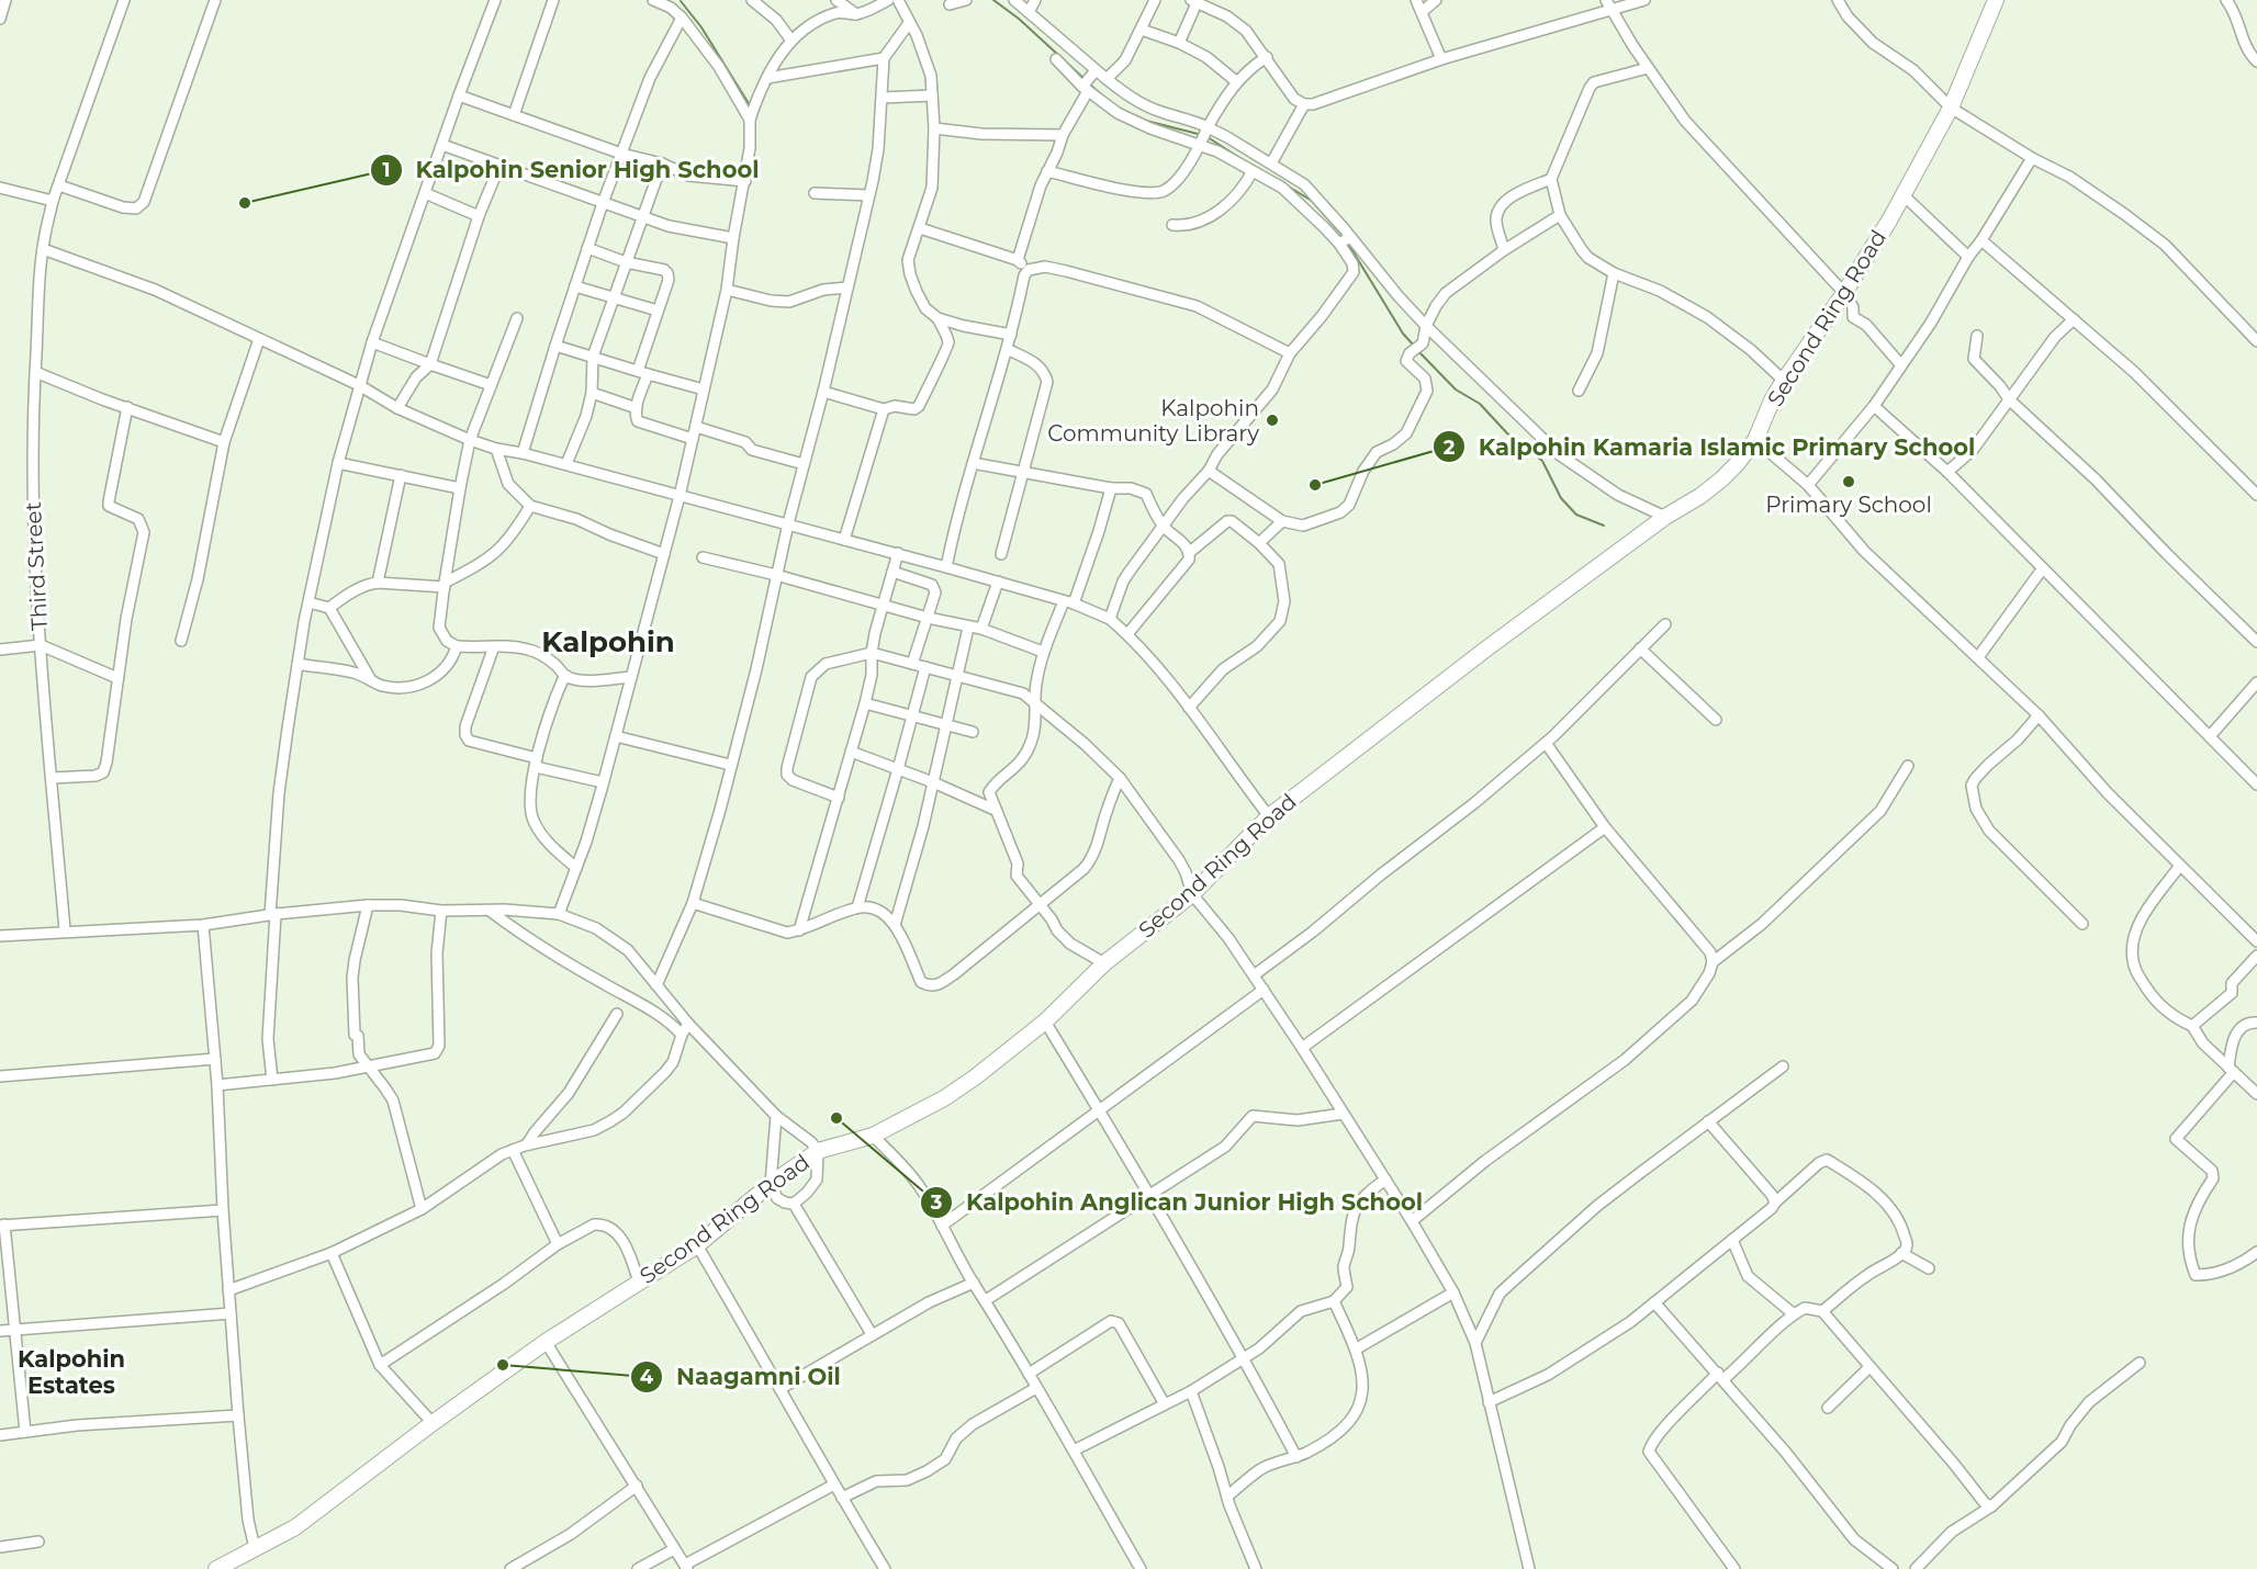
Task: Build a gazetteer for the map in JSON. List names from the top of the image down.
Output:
{
  "streets": {
    "street": ["Second Ring Road", "Third Street"]
  },
  "districts": ["Kalpohin", "Kalpohin Estates"],
  "places": [
    "Kalpohin Senior High School",
    "Kalpohin Community Library",
    "Primary School",
    "Kalpohin Kamaria Islamic Primary School",
    "Kalpohin Anglican Junior High School",
    "Naagamni Oil"
  ]
}
